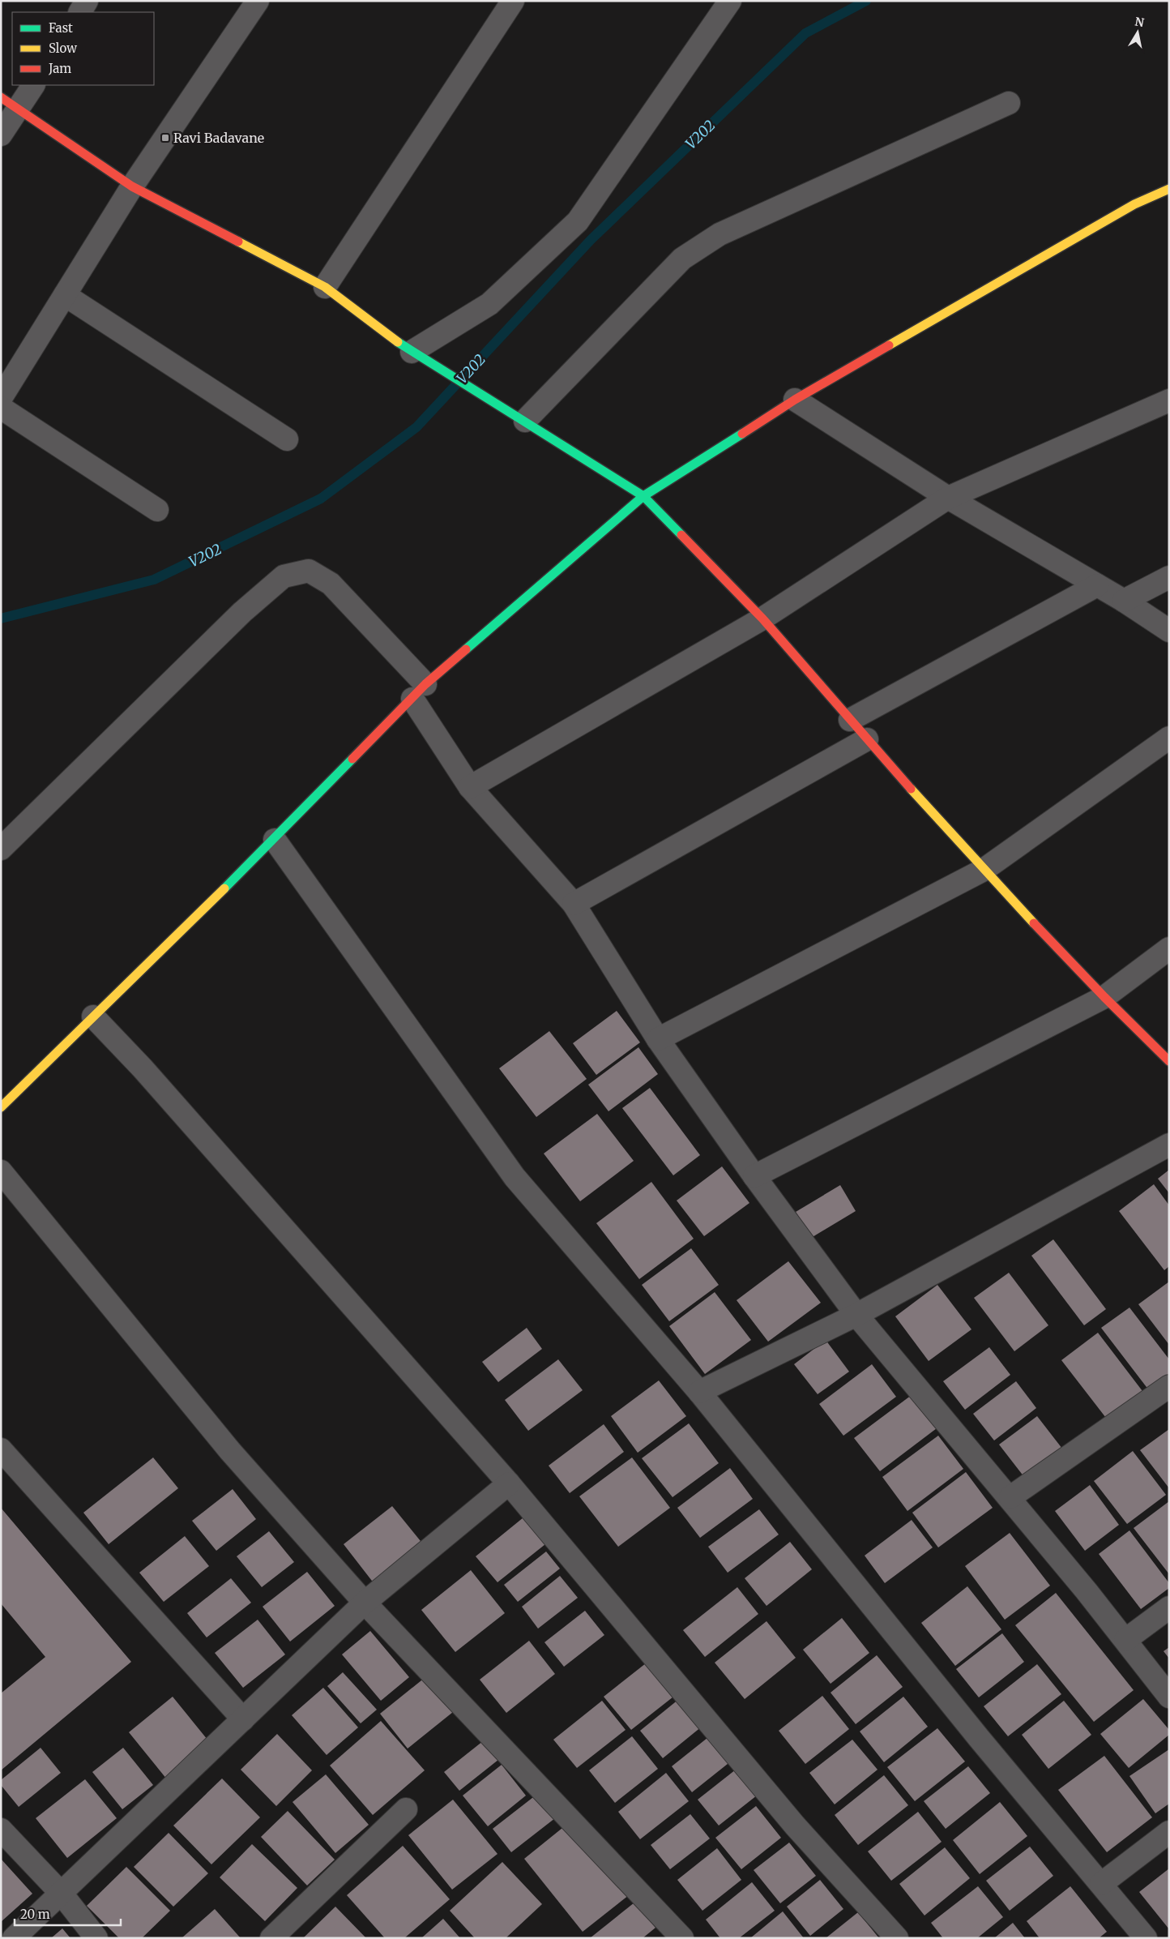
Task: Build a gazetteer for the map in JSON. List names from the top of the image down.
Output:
{
  "water": ["V202"],
  "places": {
    "transit": ["Ravi Badavane"]
  },
  "legend": ["Fast", "Slow", "Jam"],
  "scale_bar": "20 m",
  "north": "top"
}
